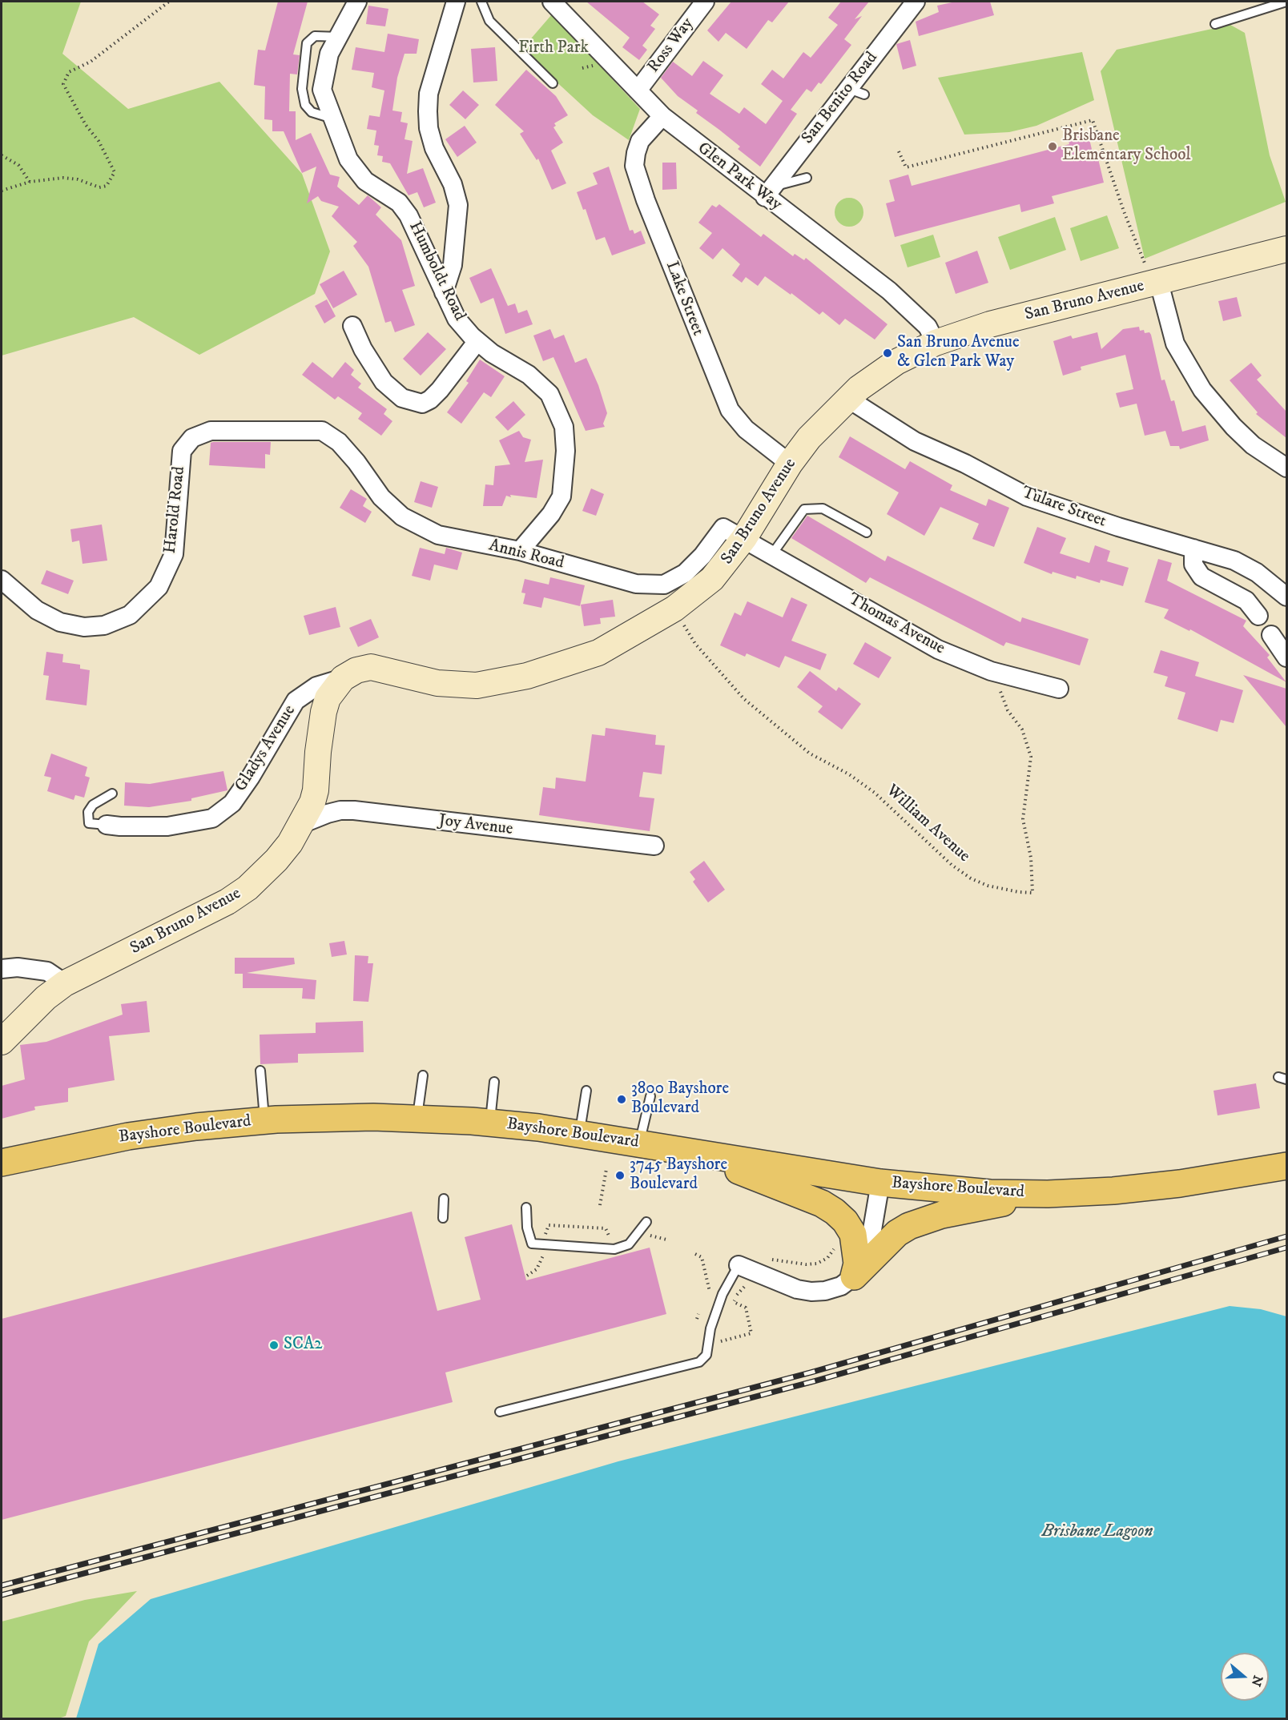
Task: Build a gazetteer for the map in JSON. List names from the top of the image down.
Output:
{
  "streets": {
    "main road": ["Bayshore Boulevard"],
    "street": [
      "Ross Way",
      "San Benito Road",
      "Glen Park Way",
      "Humboldt Road",
      "Lake Street",
      "San Bruno Avenue",
      "Tulare Street",
      "Harold Road",
      "Annis Road",
      "Thomas Avenue",
      "Gladys Avenue",
      "Joy Avenue"
    ],
    "path": ["William Avenue"]
  },
  "crossings": [
    ["Ross Way", "Glen Park Way"],
    ["San Benito Road", "Glen Park Way"],
    ["Glen Park Way", "Lake Street"],
    ["Glen Park Way", "San Bruno Avenue"],
    ["Humboldt Road", "Annis Road"],
    ["Lake Street", "San Bruno Avenue"],
    ["San Bruno Avenue", "Tulare Street"],
    ["San Bruno Avenue", "Annis Road"],
    ["San Bruno Avenue", "Thomas Avenue"],
    ["San Bruno Avenue", "Gladys Avenue"],
    ["San Bruno Avenue", "William Avenue"],
    ["San Bruno Avenue", "Joy Avenue"],
    ["Harold Road", "Annis Road"],
    ["Annis Road", "Thomas Avenue"],
    ["Thomas Avenue", "William Avenue"]
  ],
  "water": ["Brisbane Lagoon"],
  "parks": ["Firth Park"],
  "places": [
    "Brisbane Elementary School",
    "San Bruno Avenue & Glen Park Way",
    "3800 Bayshore Boulevard",
    "3745 Bayshore Boulevard",
    "SCA2"
  ],
  "north": "right"
}
